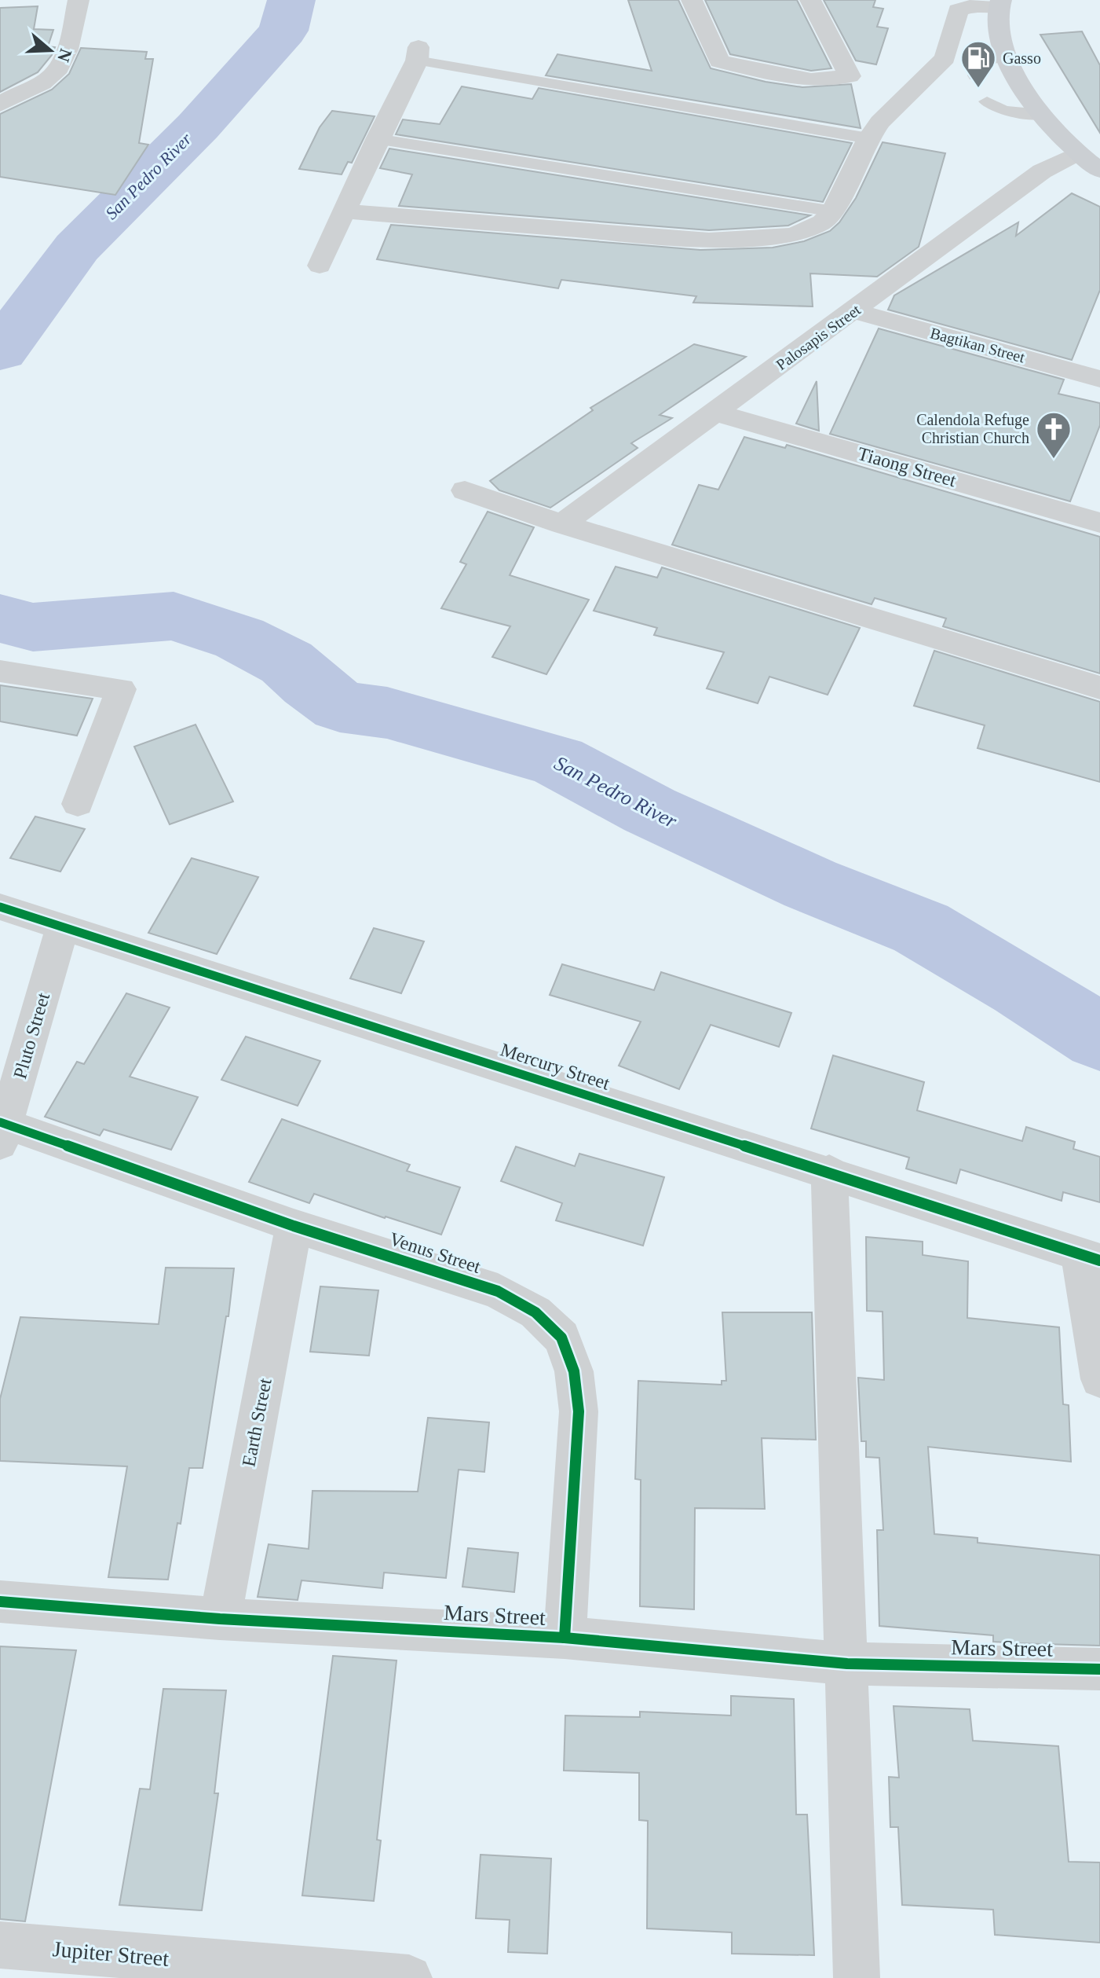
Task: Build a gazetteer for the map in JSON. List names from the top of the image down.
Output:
{
  "streets": {
    "street": [
      "Palosapis Street",
      "Bagtikan Street",
      "Tiaong Street",
      "Pluto Street",
      "Mercury Street",
      "Venus Street",
      "Earth Street",
      "Mars Street",
      "Jupiter Street"
    ]
  },
  "crossings": [
    ["Palosapis Street", "Bagtikan Street"],
    ["Palosapis Street", "Tiaong Street"],
    ["Pluto Street", "Mercury Street"],
    ["Pluto Street", "Venus Street"],
    ["Venus Street", "Earth Street"],
    ["Venus Street", "Mars Street"],
    ["Earth Street", "Mars Street"]
  ],
  "water": ["San Pedro River"],
  "places": {
    "fuel station": ["Gasso"],
    "church": ["Calendola Refuge Christian Church"]
  },
  "north": "right"
}
